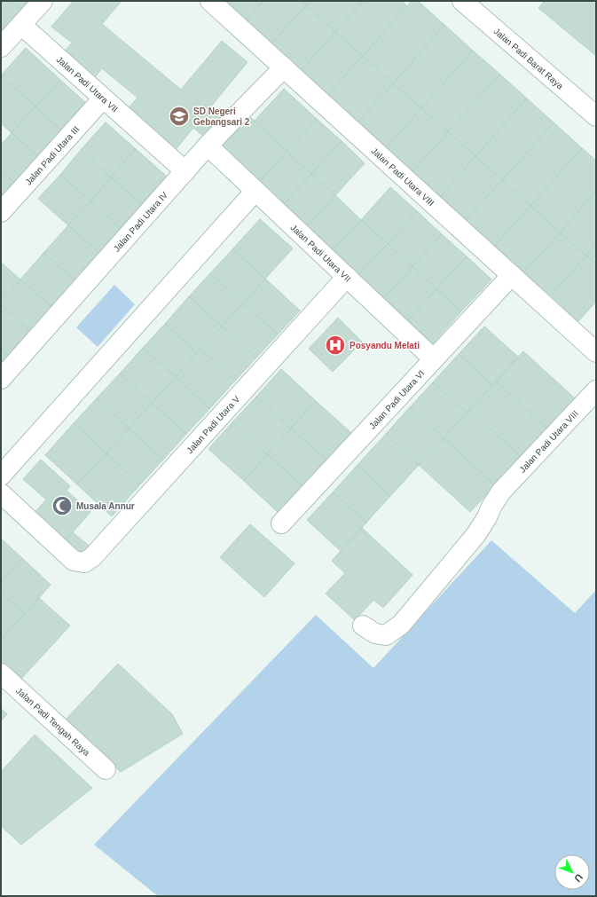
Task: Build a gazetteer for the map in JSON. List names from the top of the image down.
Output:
{
  "streets": {
    "street": [
      "Jalan Padi Barat Raya",
      "Jalan Padi Utara VII",
      "Jalan Padi Utara III",
      "Jalan Padi Utara VIII",
      "Jalan Padi Utara IV",
      "Jalan Padi Utara VI",
      "Jalan Padi Utara V",
      "Jalan Padi Tengah Raya"
    ]
  },
  "crossings": [
    ["Jalan Padi Utara VII", "Jalan Padi Utara III"],
    ["Jalan Padi Utara VII", "Jalan Padi Utara IV"],
    ["Jalan Padi Utara VII", "Jalan Padi Utara VI"],
    ["Jalan Padi Utara VII", "Jalan Padi Utara V"],
    ["Jalan Padi Utara VIII", "Jalan Padi Utara IV"],
    ["Jalan Padi Utara VIII", "Jalan Padi Utara VI"]
  ],
  "places": {
    "school or university": ["SD Negeri Gebangsari 2"],
    "hospital": ["Posyandu Melati"],
    "mosque": ["Musala Annur"]
  },
  "north": "bottom right"
}
